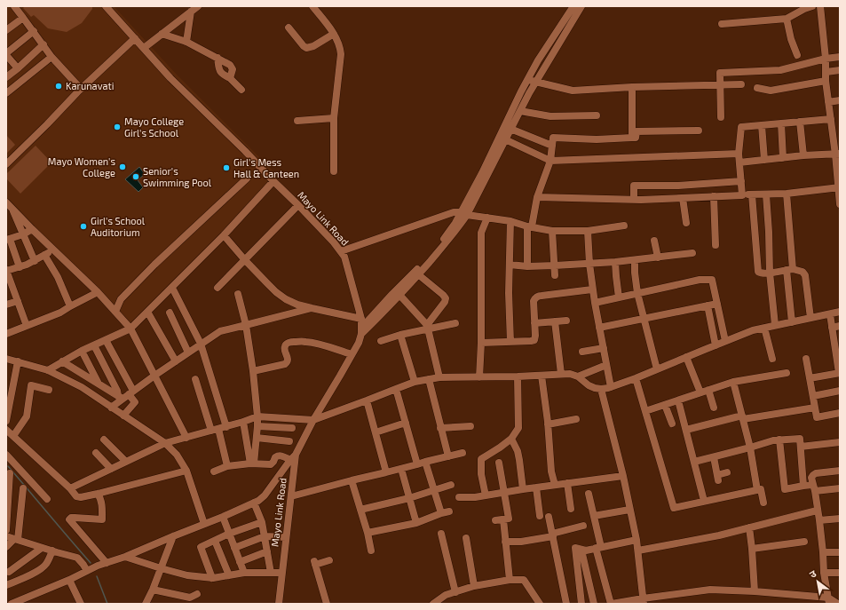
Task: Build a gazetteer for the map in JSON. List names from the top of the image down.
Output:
{
  "streets": {
    "street": ["Mayo Link Road"]
  },
  "places": [
    "Karunavati",
    "Mayo College Girl's School",
    "Mayo Women's College",
    "Girl's Mess Hall & Canteen",
    "Senior's Swimming Pool",
    "Girl's School Auditorium"
  ],
  "north": "top left"
}
